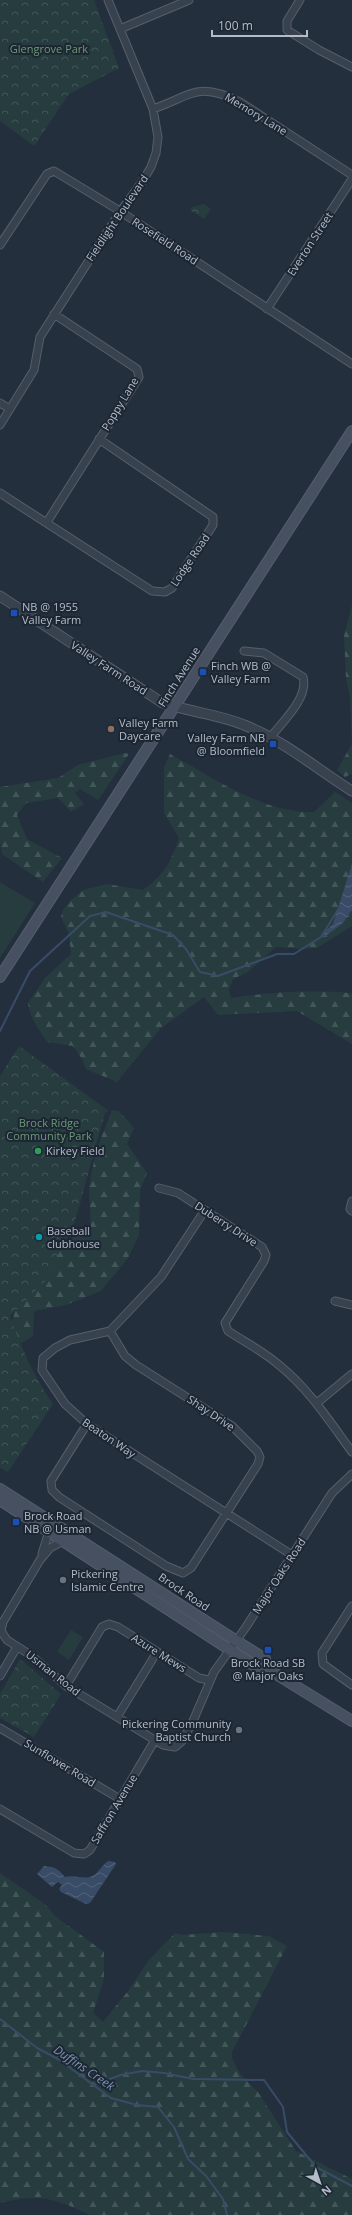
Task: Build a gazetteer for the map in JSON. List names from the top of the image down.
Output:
{
  "streets": {
    "main road": ["Finch Avenue", "Brock Road"],
    "street": [
      "Memory Lane",
      "Fieldlight Boulevard",
      "Rosefield Road",
      "Everton Street",
      "Poppy Lane",
      "Lodge Road",
      "Valley Farm Road",
      "Duberry Drive",
      "Shay Drive",
      "Beaton Way",
      "Major Oaks Road",
      "Azure Mews",
      "Usman Road",
      "Sunflower Road",
      "Saffron Avenue"
    ]
  },
  "crossings": [
    ["Memory Lane", "Fieldlight Boulevard"],
    ["Fieldlight Boulevard", "Rosefield Road"],
    ["Fieldlight Boulevard", "Poppy Lane"],
    ["Rosefield Road", "Everton Street"],
    ["Poppy Lane", "Lodge Road"],
    ["Valley Farm Road", "Finch Avenue"],
    ["Shay Drive", "Beaton Way"],
    ["Beaton Way", "Major Oaks Road"],
    ["Major Oaks Road", "Brock Road"],
    ["Major Oaks Road", "Azure Mews"],
    ["Major Oaks Road", "Usman Road"],
    ["Brock Road", "Usman Road"],
    ["Azure Mews", "Usman Road"],
    ["Usman Road", "Saffron Avenue"],
    ["Sunflower Road", "Saffron Avenue"]
  ],
  "water": ["Duffins Creek"],
  "parks": ["Glengrove Park", "Brock Ridge Community Park"],
  "places": {
    "transit": [
      "NB @ 1955 Valley Farm",
      "Finch WB @ Valley Farm",
      "Valley Farm NB @ Bloomfield",
      "Brock Road NB @ Usman",
      "Brock Road SB @ Major Oaks"
    ],
    "other": [
      "Valley Farm Daycare",
      "Kirkey Field",
      "Baseball clubhouse",
      "Pickering Islamic Centre",
      "Pickering Community Baptist Church"
    ]
  },
  "scale_bar": "100 m",
  "north": "bottom right"
}
